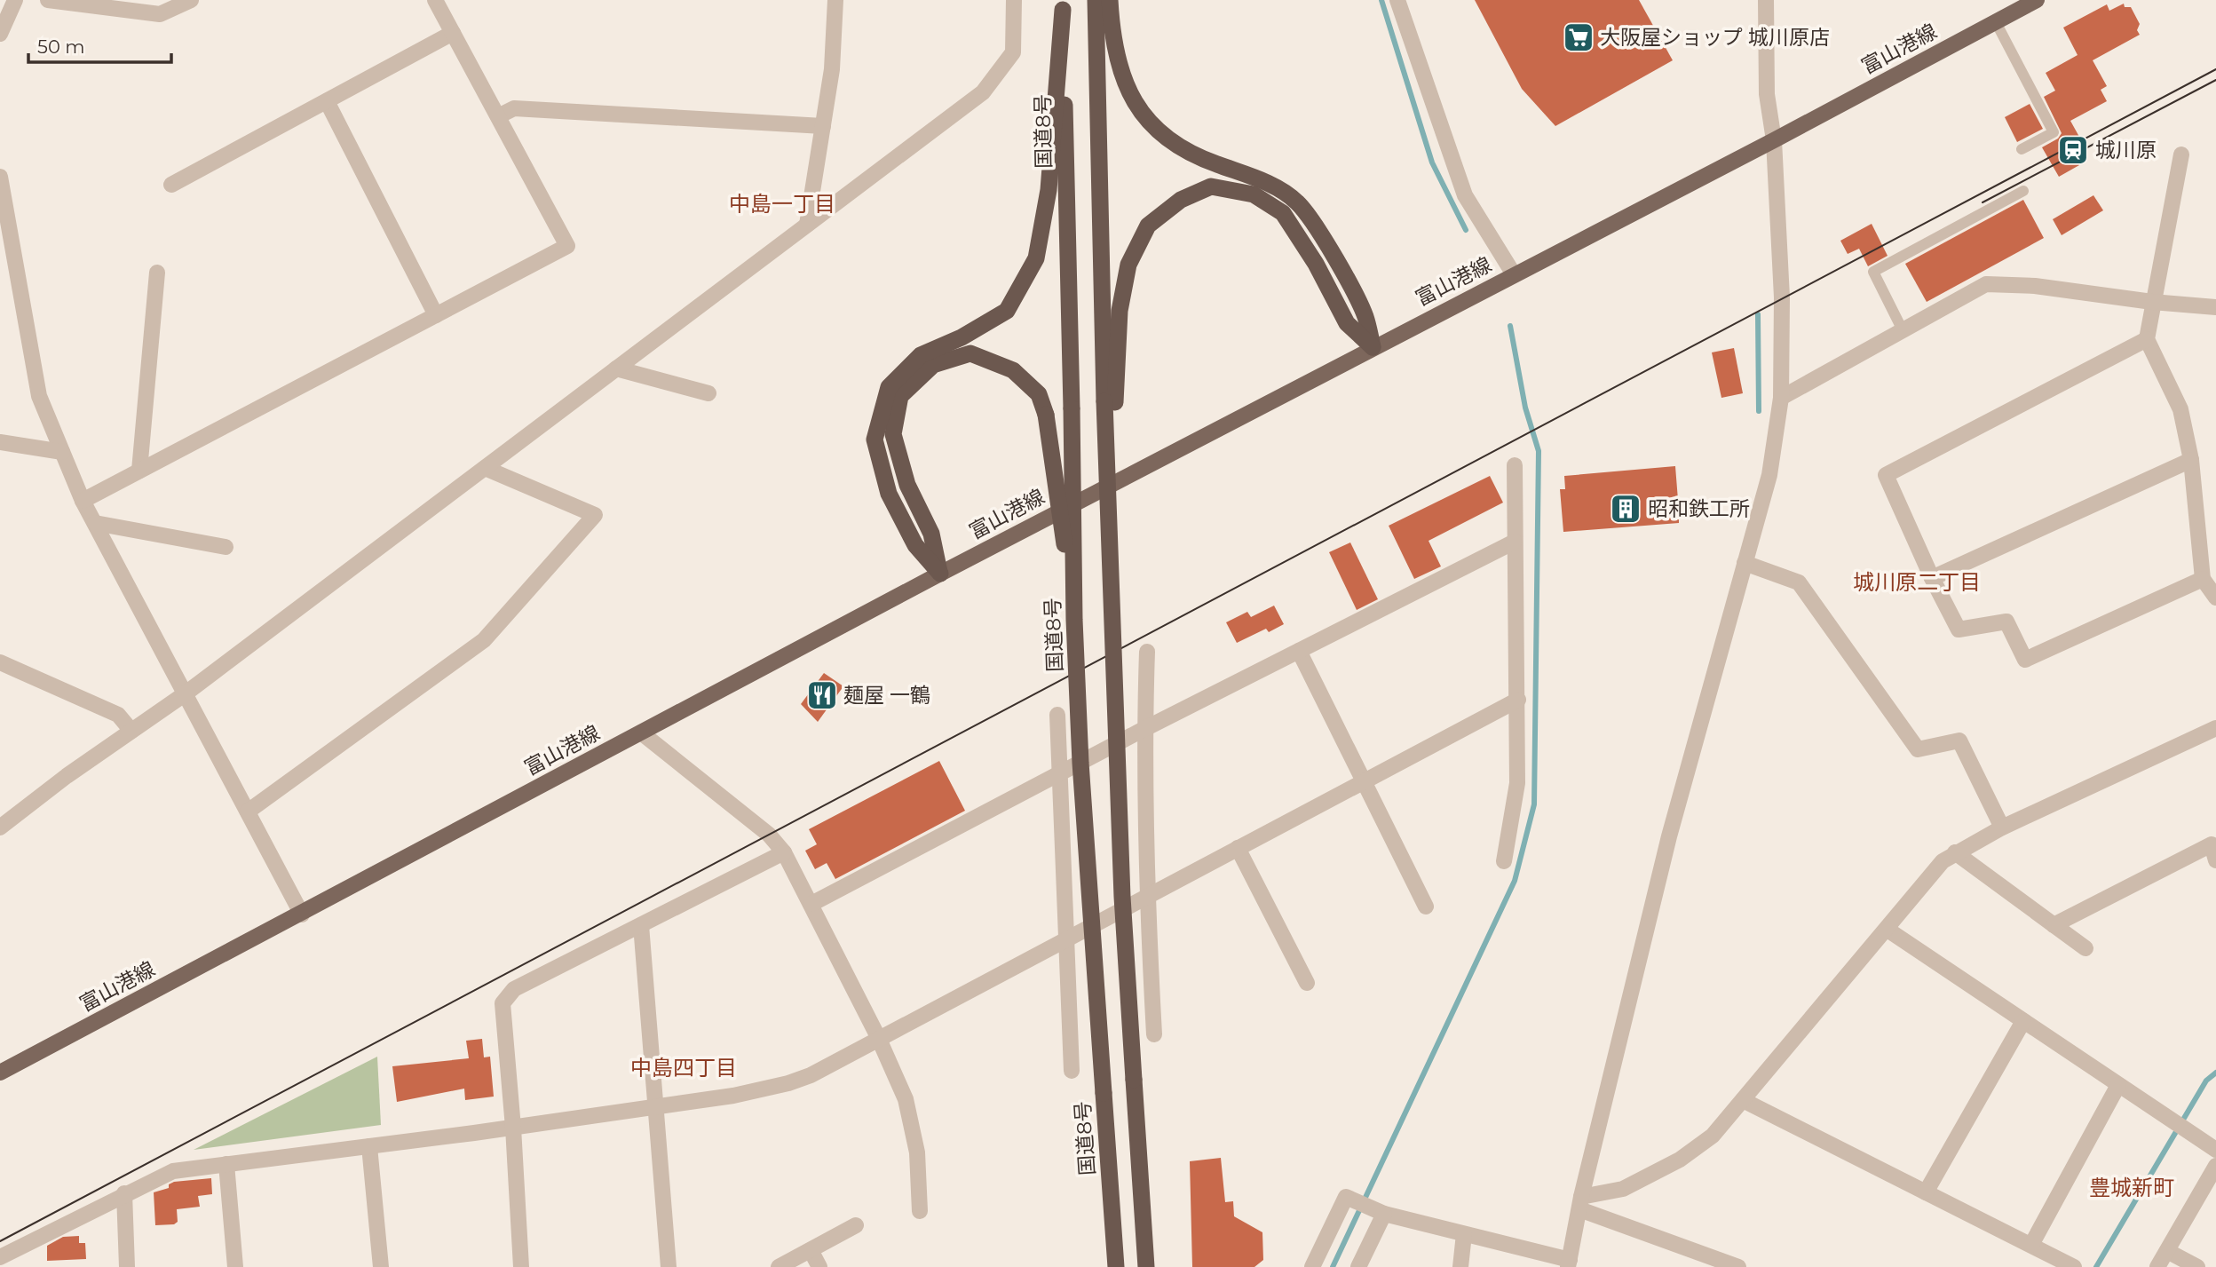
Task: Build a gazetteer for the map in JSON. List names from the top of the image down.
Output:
{
  "streets": {
    "highway": ["国道8号"],
    "main road": ["富山港線"]
  },
  "districts": [
    "中島一丁目",
    "城川原二丁目",
    "中島四丁目",
    "豊城新町"
  ],
  "places": {
    "supermarket": ["大阪屋ショップ 城川原店"],
    "station": ["城川原"],
    "building": ["昭和鉄工所"],
    "restaurant": ["麺屋 一鶴"]
  },
  "scale_bar": "50 m"
}
